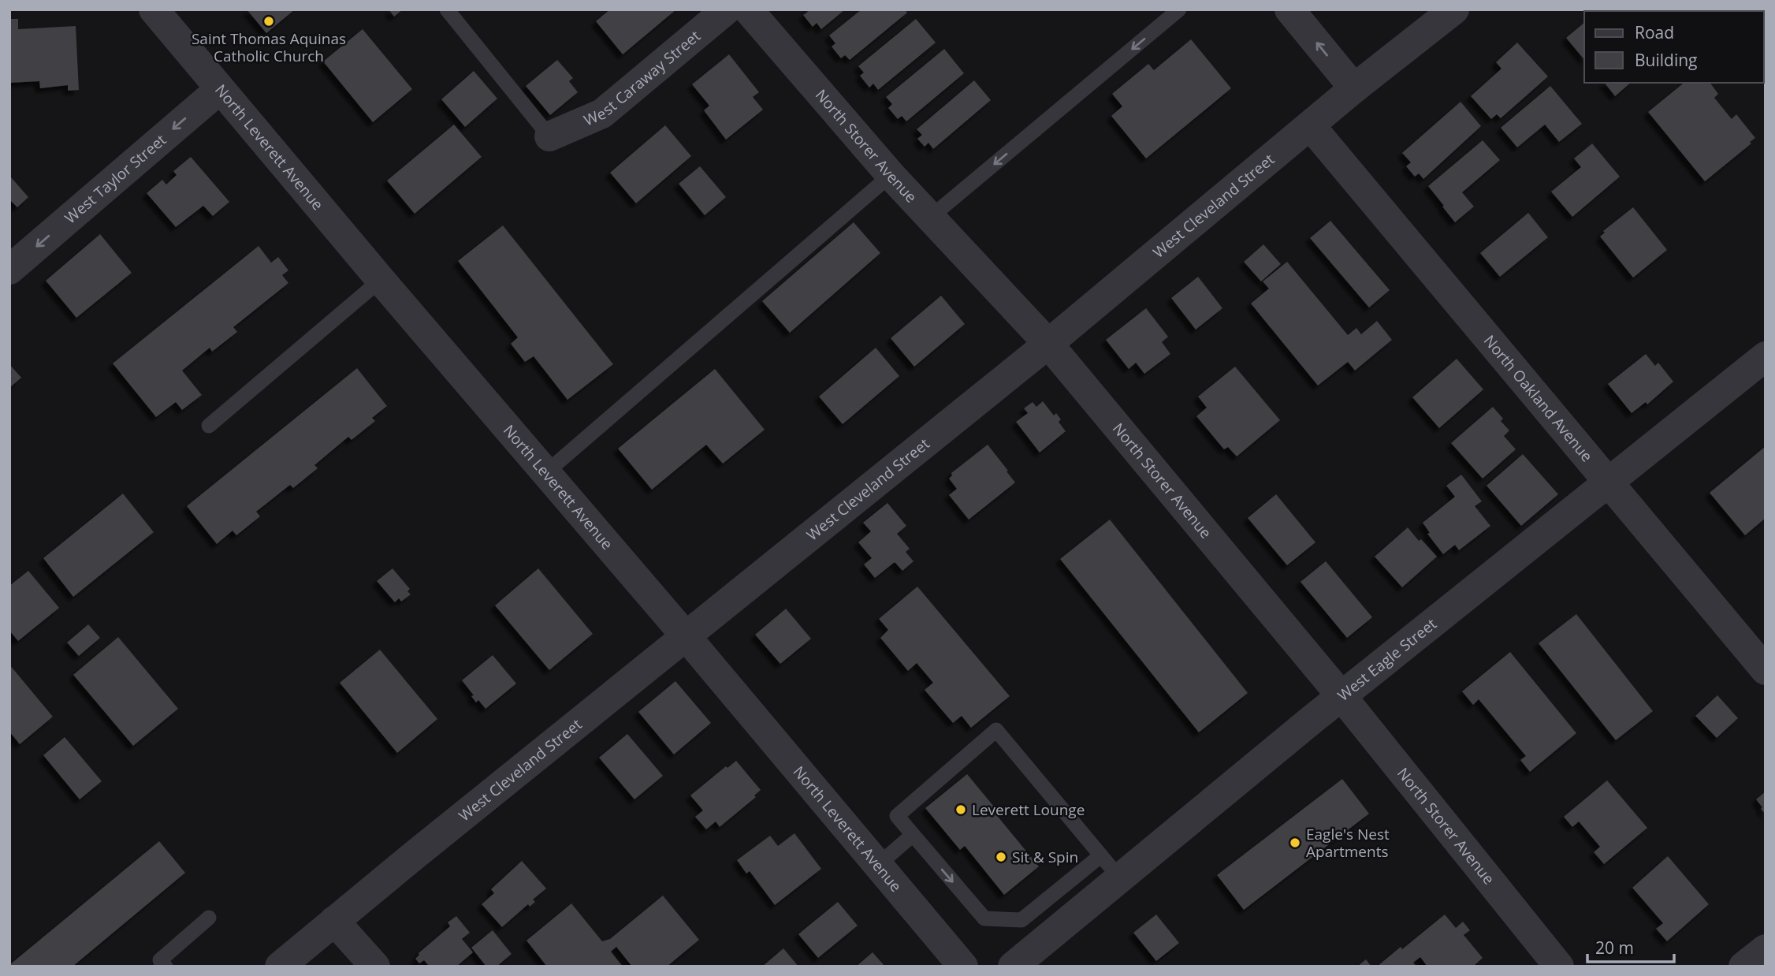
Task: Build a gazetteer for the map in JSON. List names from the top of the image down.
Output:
{
  "streets": {
    "street": [
      "West Caraway Street",
      "North Storer Avenue",
      "North Leverett Avenue",
      "West Taylor Street",
      "West Cleveland Street",
      "North Oakland Avenue",
      "West Eagle Street"
    ]
  },
  "crossings": [
    ["North Storer Avenue", "West Cleveland Street"],
    ["North Storer Avenue", "West Eagle Street"],
    ["North Leverett Avenue", "West Taylor Street"],
    ["North Leverett Avenue", "West Cleveland Street"],
    ["West Cleveland Street", "North Oakland Avenue"],
    ["North Oakland Avenue", "West Eagle Street"]
  ],
  "one_way": ["West Taylor Street"],
  "places": [
    "Saint Thomas Aquinas Catholic Church",
    "Leverett Lounge",
    "Eagle's Nest Apartments",
    "Sit & Spin"
  ],
  "legend": ["Road", "Building"],
  "scale_bar": "20 m"
}
